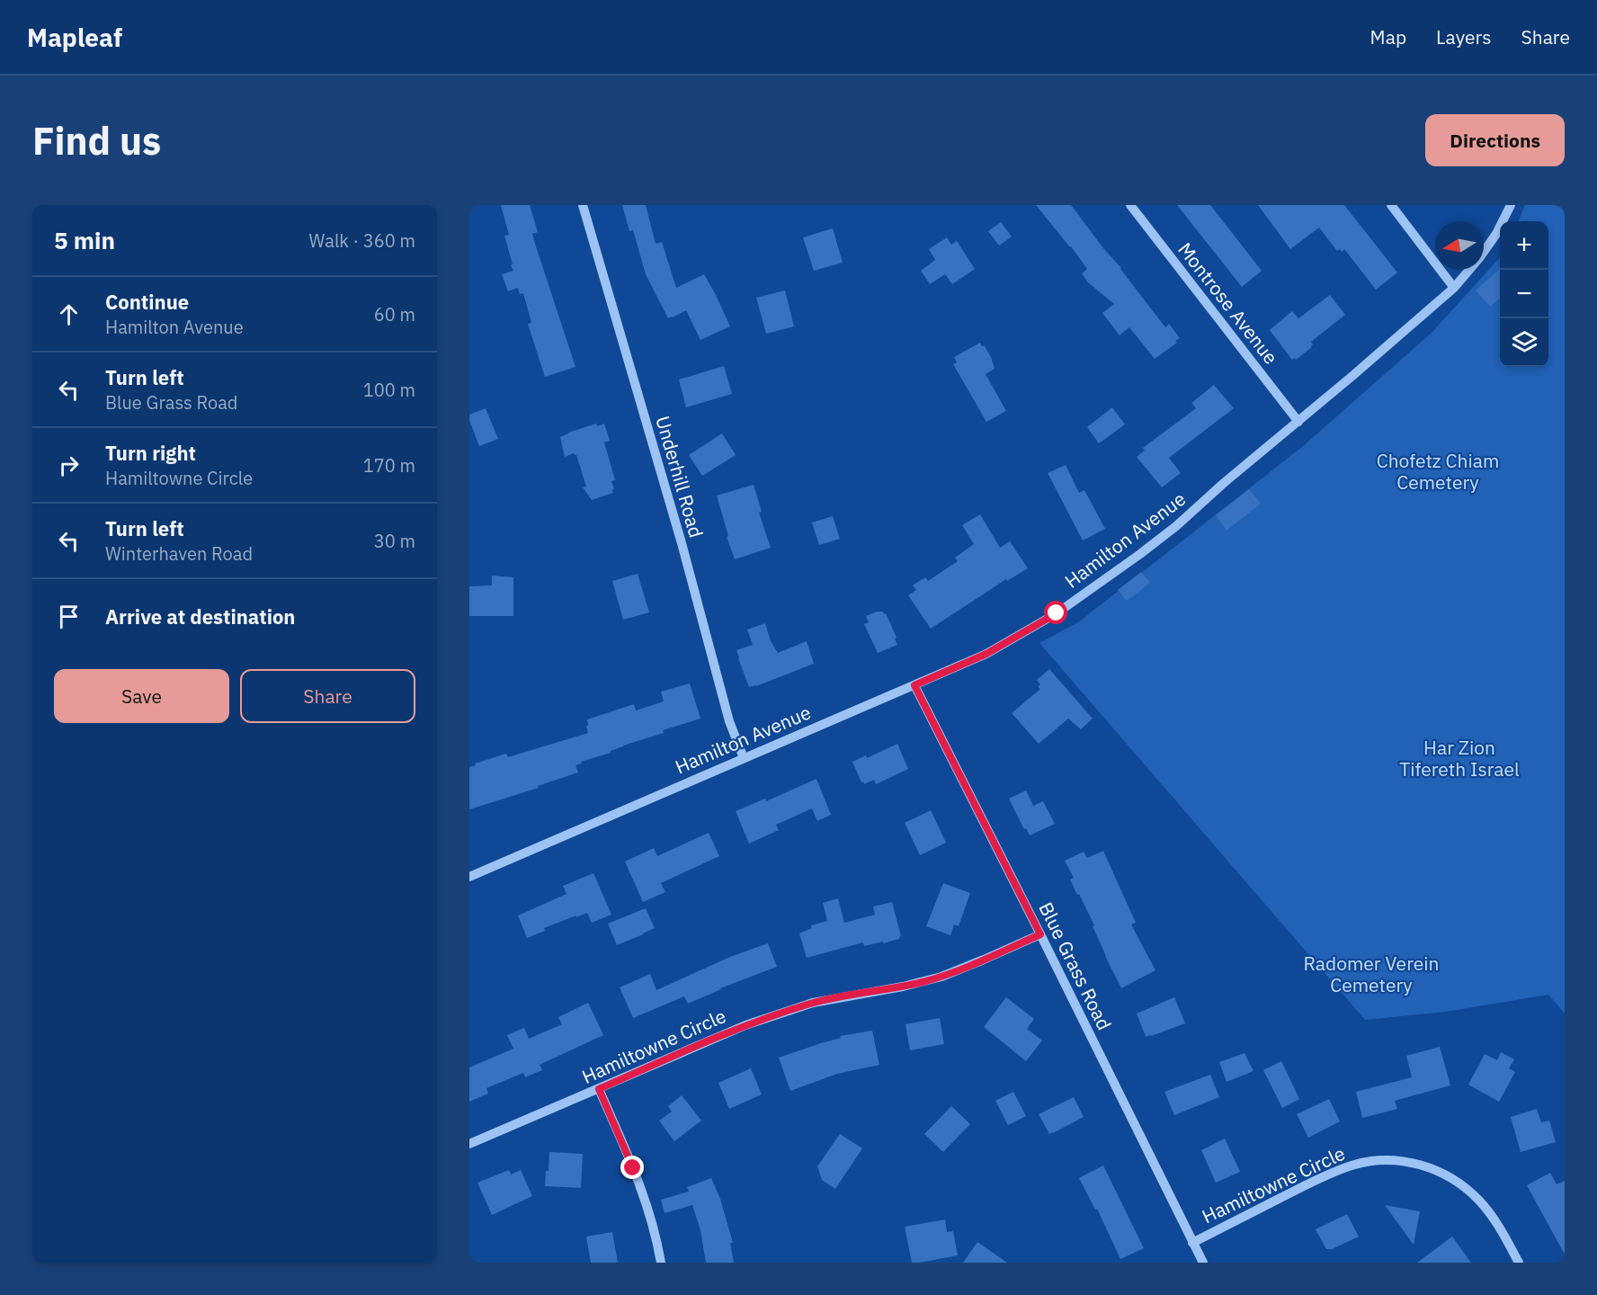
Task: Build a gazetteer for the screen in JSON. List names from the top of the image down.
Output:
{
  "streets": {
    "street": [
      "Montrose Avenue",
      "Underhill Road",
      "Hamilton Avenue",
      "Blue Grass Road",
      "Hamiltowne Circle"
    ]
  },
  "crossings": [
    ["Montrose Avenue", "Hamilton Avenue"],
    ["Underhill Road", "Hamilton Avenue"],
    ["Hamilton Avenue", "Blue Grass Road"],
    ["Blue Grass Road", "Hamiltowne Circle"]
  ],
  "parks": ["Chofetz Chiam Cemetery", "Har Zion Tifereth Israel", "Radomer Verein Cemetery"],
  "north": "left",
  "page": {
    "header": "Mapleaf",
    "nav": ["Map", "Layers", "Share"],
    "buttons": [
      "Directions",
      ["Save", "Share"]
    ],
    "title": "Find us",
    "heading": ["5 min", "Walk · 360 m"],
    "map_buttons": ["+", "−"],
    "list": [
      ["Continue", "Hamilton Avenue", "60 m"],
      ["Turn left", "Blue Grass Road", "100 m"],
      ["Turn right", "Hamiltowne Circle", "170 m"],
      ["Turn left", "Winterhaven Road", "30 m"],
      "Arrive at destination"
    ]
  }
}
